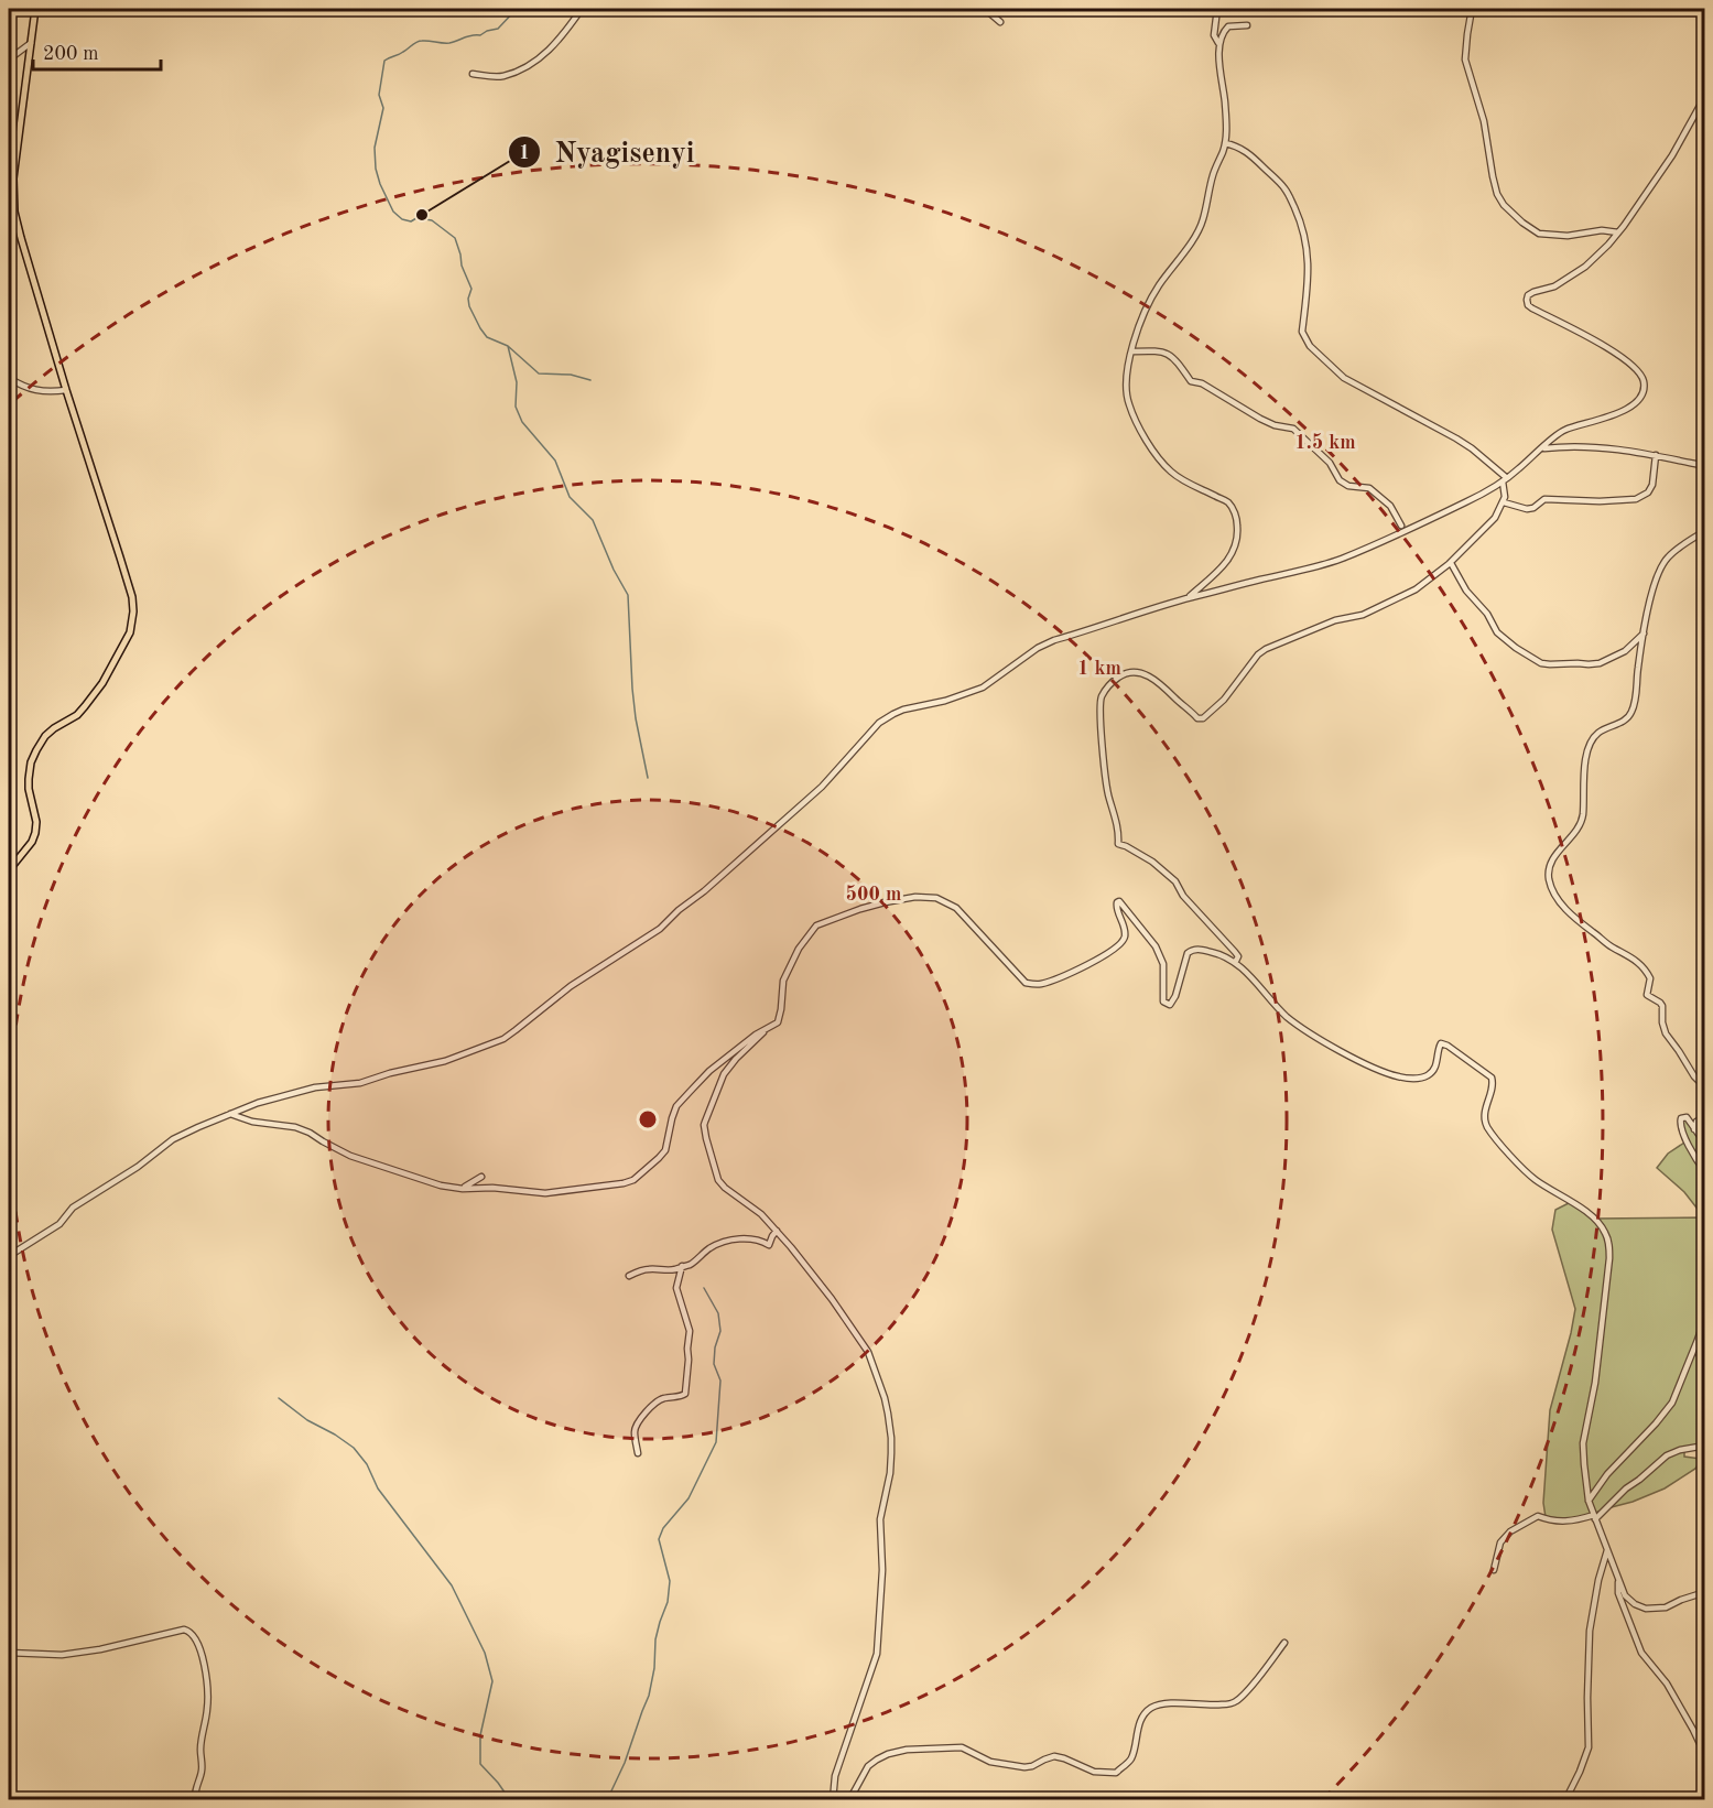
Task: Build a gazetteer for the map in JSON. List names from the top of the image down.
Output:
{
  "places": ["Nyagisenyi"],
  "scale_bar": "200 m",
  "rings": ["1.5 km", "1 km", "500 m"]
}
